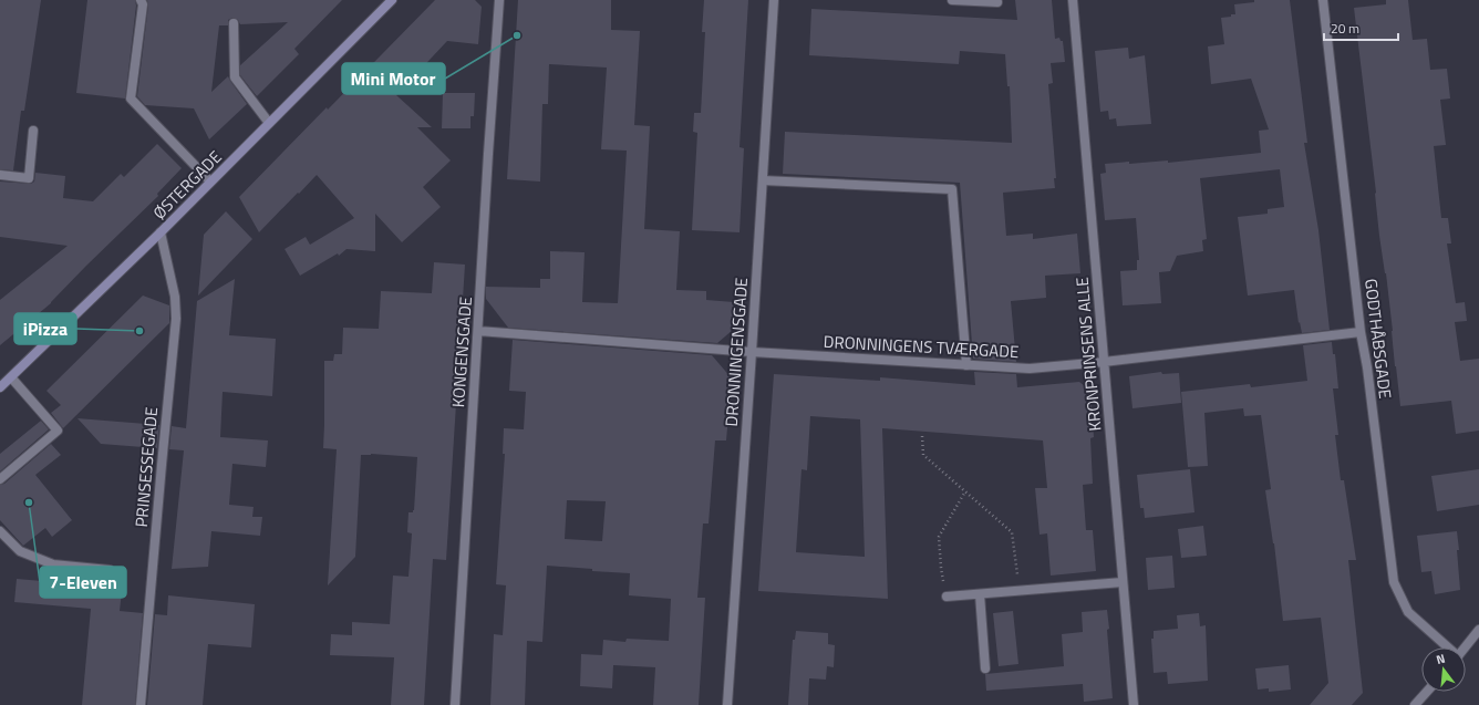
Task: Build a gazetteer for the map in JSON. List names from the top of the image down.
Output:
{
  "streets": {
    "main road": ["ØSTERGADE"],
    "street": [
      "GODTHÅBSGADE",
      "DRONNINGENS TVÆRGADE",
      "KONGENSGADE",
      "DRONNINGENSGADE",
      "KRONPRINSENS ALLE",
      "PRINSESSEGADE"
    ]
  },
  "crossings": [
    ["ØSTERGADE", "PRINSESSEGADE"],
    ["GODTHÅBSGADE", "DRONNINGENS TVÆRGADE"],
    ["DRONNINGENS TVÆRGADE", "KONGENSGADE"],
    ["DRONNINGENS TVÆRGADE", "DRONNINGENSGADE"],
    ["DRONNINGENS TVÆRGADE", "KRONPRINSENS ALLE"]
  ],
  "places": ["Mini Motor", "iPizza", "7-Eleven"],
  "scale_bar": "20 m",
  "north": "top"
}
